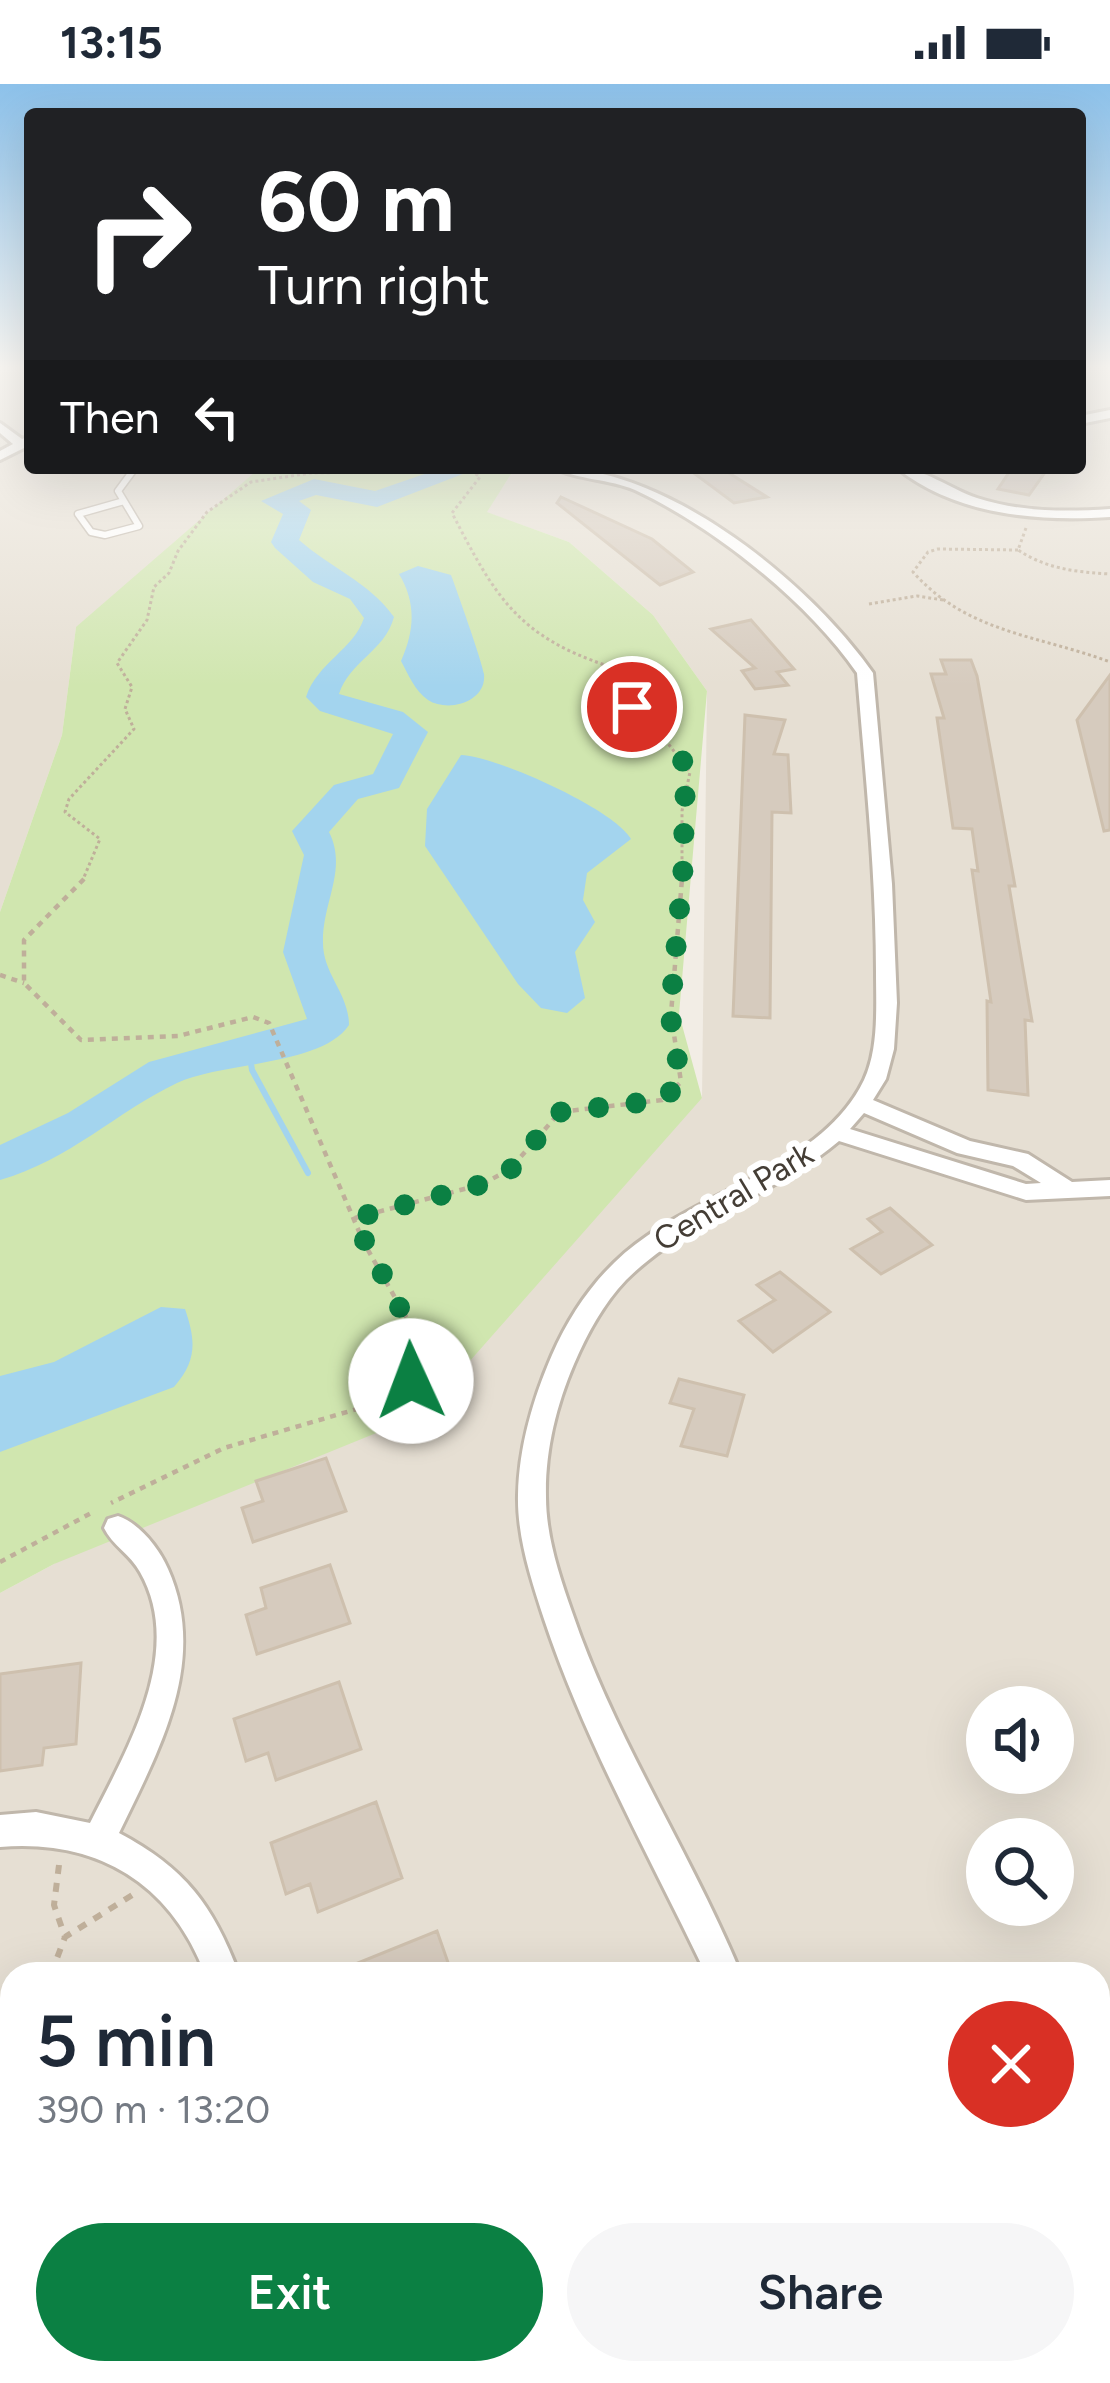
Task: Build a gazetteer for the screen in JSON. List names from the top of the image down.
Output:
{
  "streets": {
    "street": ["Central Park"]
  },
  "page": {
    "status": "13:15",
    "turn": ["60 m", "Turn right"],
    "then": "Then",
    "heading": ["5 min", "390 m · 13:20"],
    "buttons": ["Exit", "Share"]
  }
}
